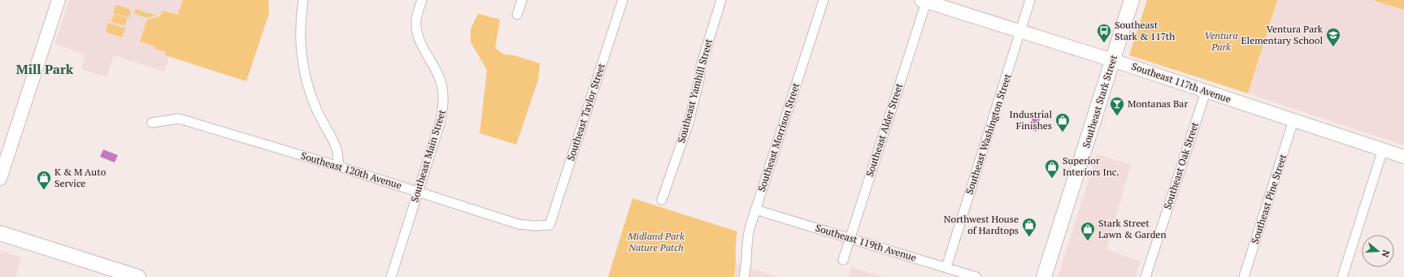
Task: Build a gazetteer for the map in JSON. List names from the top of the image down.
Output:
{
  "streets": {
    "main road": ["Southeast Stark Street"],
    "street": [
      "Southeast 117th Avenue",
      "Southeast Yamhill Street",
      "Southeast Taylor Street",
      "Southeast Alder Street",
      "Southeast Washington Street",
      "Southeast Morrison Street",
      "Southeast Main Street",
      "Southeast Oak Street",
      "Southeast 120th Avenue",
      "Southeast Pine Street",
      "Southeast 119th Avenue"
    ]
  },
  "crossings": [
    ["Southeast 117th Avenue", "Southeast Stark Street"],
    ["Southeast 117th Avenue", "Southeast Alder Street"],
    ["Southeast 117th Avenue", "Southeast Washington Street"],
    ["Southeast 117th Avenue", "Southeast Oak Street"],
    ["Southeast 117th Avenue", "Southeast Pine Street"],
    ["Southeast Taylor Street", "Southeast 120th Avenue"],
    ["Southeast Alder Street", "Southeast 119th Avenue"],
    ["Southeast Washington Street", "Southeast 119th Avenue"],
    ["Southeast Morrison Street", "Southeast 119th Avenue"],
    ["Southeast Main Street", "Southeast 120th Avenue"]
  ],
  "districts": ["Mill Park"],
  "parks": ["Ventura Park", "Midland Park Nature Patch"],
  "places": {
    "bus stop": ["Southeast Stark & 117th"],
    "school or university": ["Ventura Park Elementary School"],
    "bar": ["Montanas Bar"],
    "shop": [
      "Industrial Finishes",
      "Superior Interiors Inc.",
      "K & M Auto Service",
      "Northwest House of Hardtops",
      "Stark Street Lawn & Garden"
    ]
  },
  "north": "right"
}
